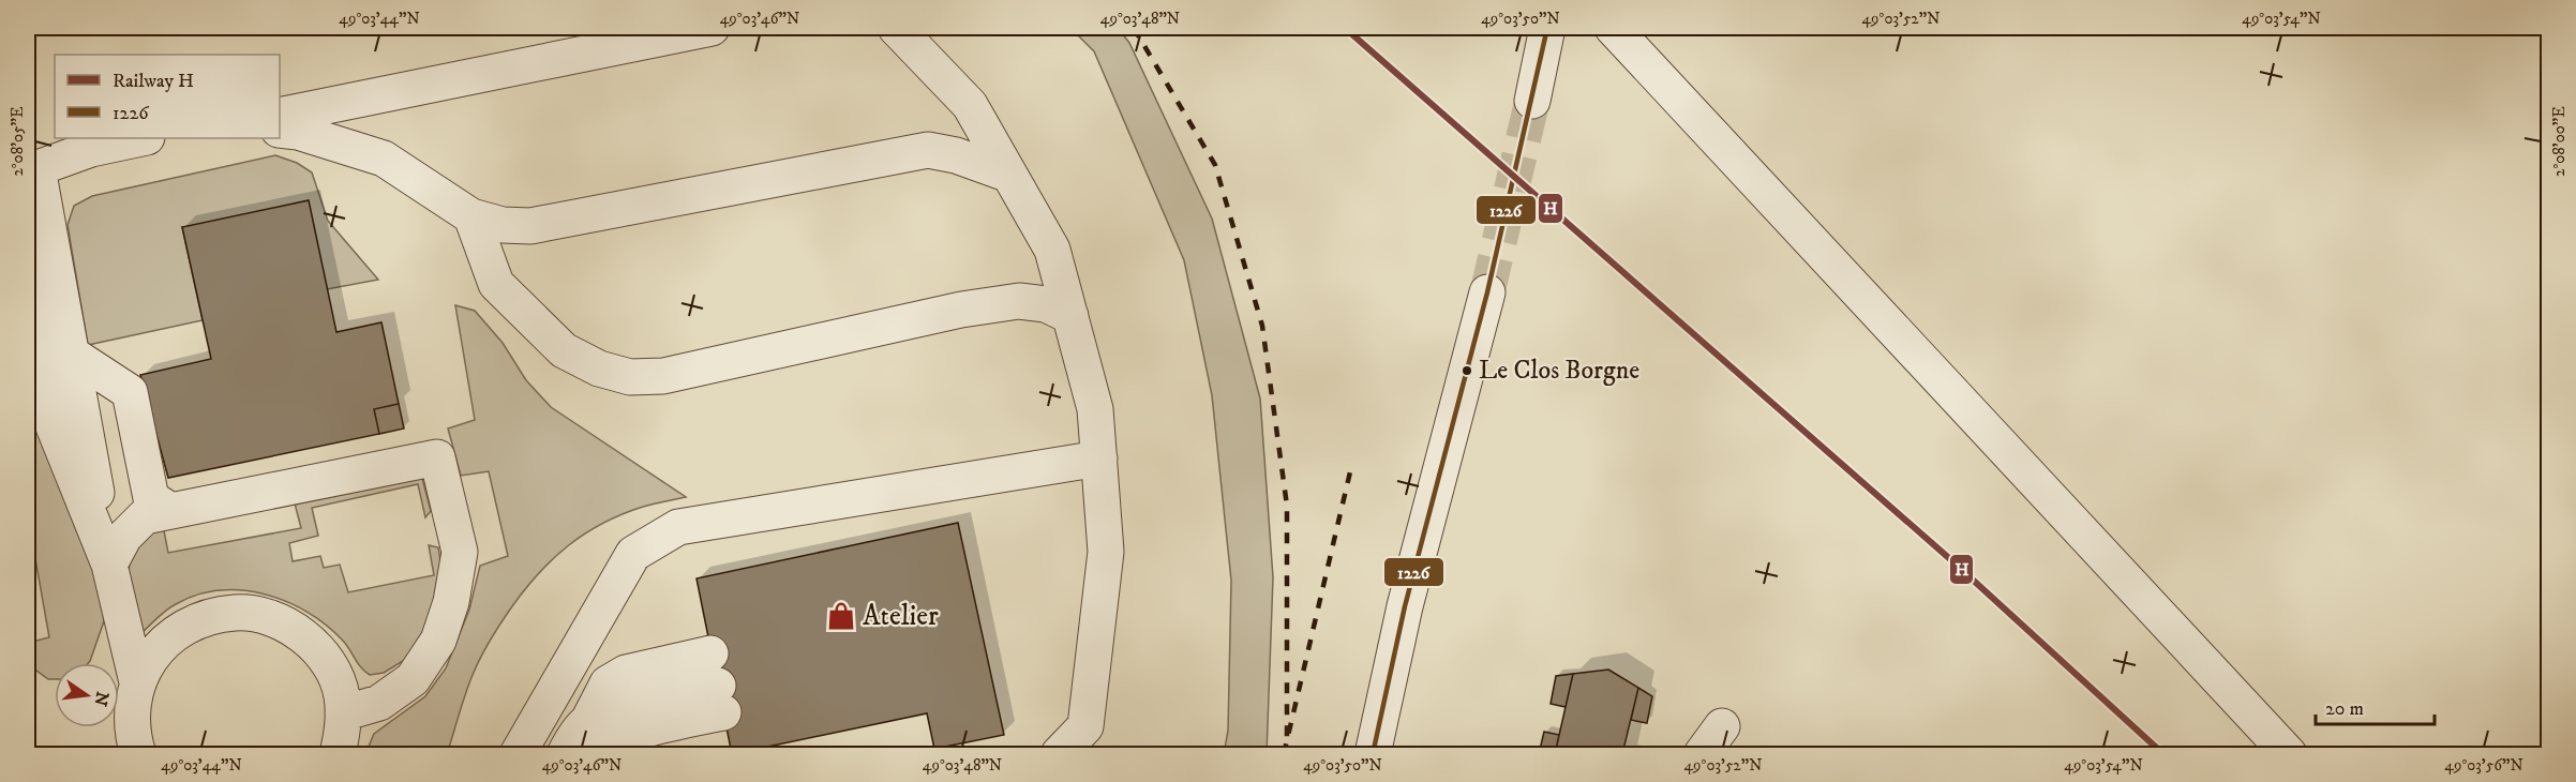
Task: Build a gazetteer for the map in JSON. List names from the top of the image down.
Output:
{
  "places": {
    "other": ["Le Clos Borgne"],
    "shop": ["Atelier"]
  },
  "lines": ["rail line H", "transit line 1226"],
  "legend": ["Railway H", "1226"],
  "scale_bar": "20 m",
  "north": "right",
  "coordinates": [
    "49°03'44\"N",
    "49°03'46\"N",
    "49°03'48\"N",
    "49°03'50\"N",
    "49°03'52\"N",
    "49°03'54\"N",
    "2°08'00\"E",
    "2°08'05\"E",
    "49°03'56\"N"
  ]
}
